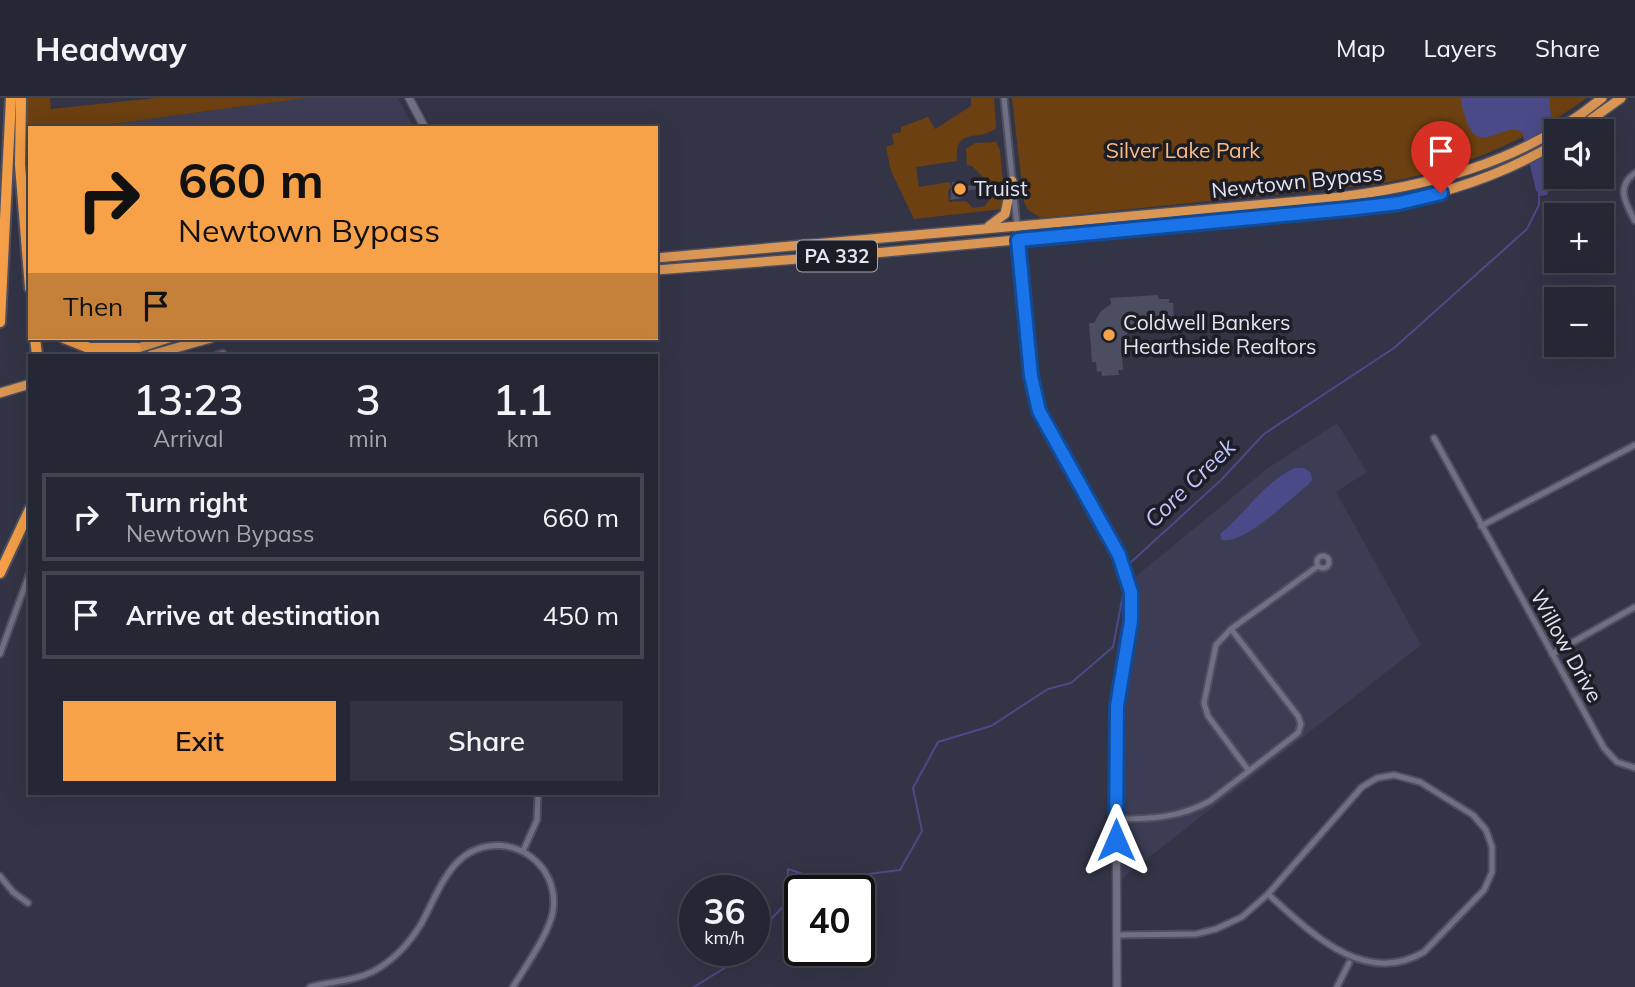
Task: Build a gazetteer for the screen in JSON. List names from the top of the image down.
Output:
{
  "streets": {
    "highway": ["Newtown Bypass", "PA 332"],
    "street": ["Willow Drive"]
  },
  "crossings": [
    ["Newtown Bypass", "PA 332"]
  ],
  "water": ["Core Creek"],
  "parks": ["Silver Lake Park"],
  "places": ["Truist", "Coldwell Bankers Hearthside Realtors"],
  "page": {
    "header": "Headway",
    "nav": ["Map", "Layers", "Share"],
    "map_buttons": ["+", "−"],
    "turn": ["660 m", "Newtown Bypass"],
    "then": "Then",
    "eta": [
      "13:23",
      "Arrival",
      "3",
      "min",
      "1.1",
      "km"
    ],
    "list": [
      {
        "name": "Turn right",
        "note": "Newtown Bypass",
        "value": "660 m"
      },
      {
        "name": "Arrive at destination",
        "value": "450 m"
      }
    ],
    "buttons": ["Exit", "Share"],
    "speed": "36 km/h",
    "limit": "40"
  }
}
